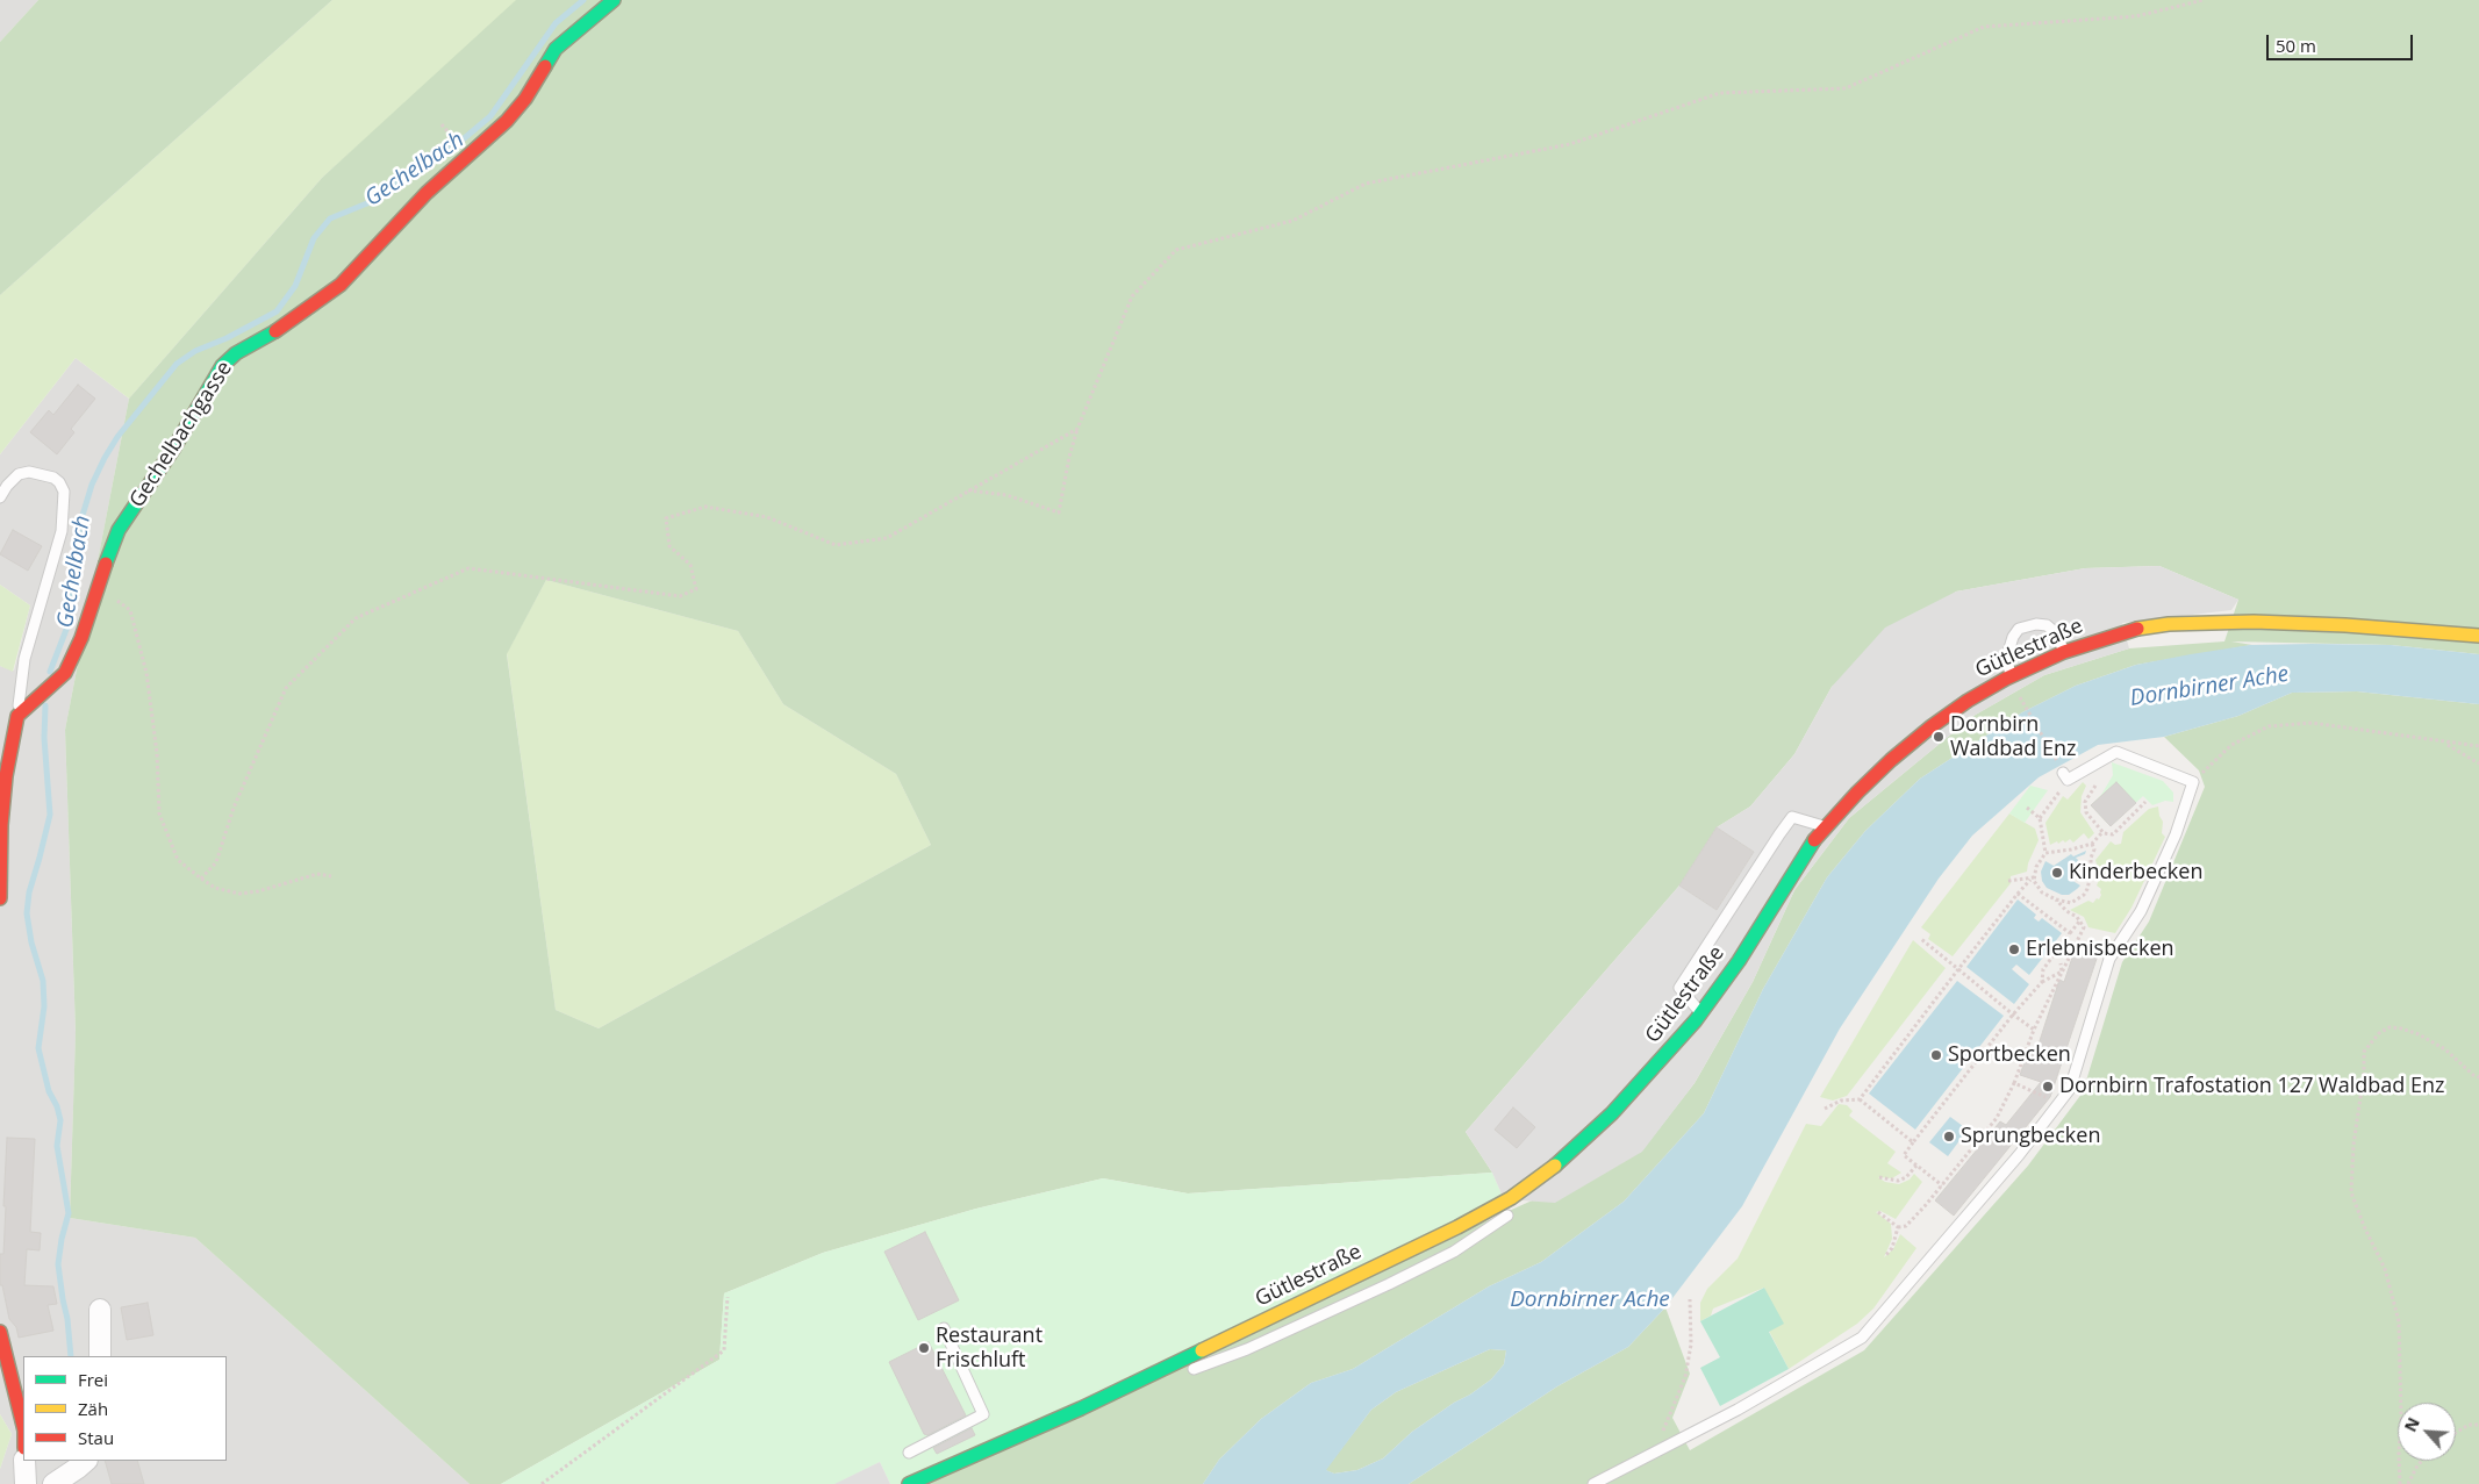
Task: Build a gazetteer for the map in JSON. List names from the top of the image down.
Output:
{
  "streets": {
    "street": ["Gechelbachgasse", "Gütlestraße"]
  },
  "water": ["Gechelbach", "Dornbirner Ache"],
  "places": [
    "Dornbirn Waldbad Enz",
    "Kinderbecken",
    "Erlebnisbecken",
    "Sportbecken",
    "Dornbirn Trafostation 127 Waldbad Enz",
    "Sprungbecken",
    "Restaurant Frischluft"
  ],
  "legend": ["Frei", "Zäh", "Stau"],
  "scale_bar": "50 m",
  "north": "top left"
}
